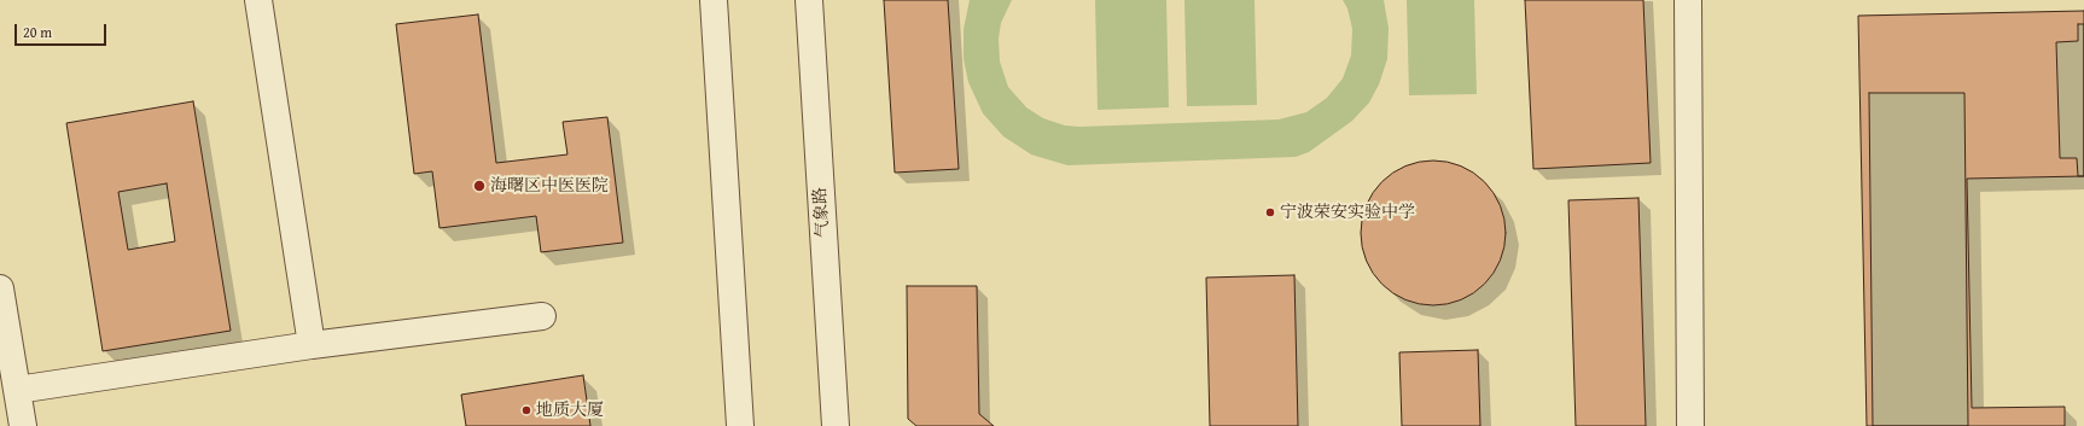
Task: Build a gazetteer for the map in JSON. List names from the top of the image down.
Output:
{
  "streets": {
    "street": ["气象路"]
  },
  "places": ["海曙区中医医院", "宁波荣安实验中学", "地质大厦"],
  "scale_bar": "20 m"
}
